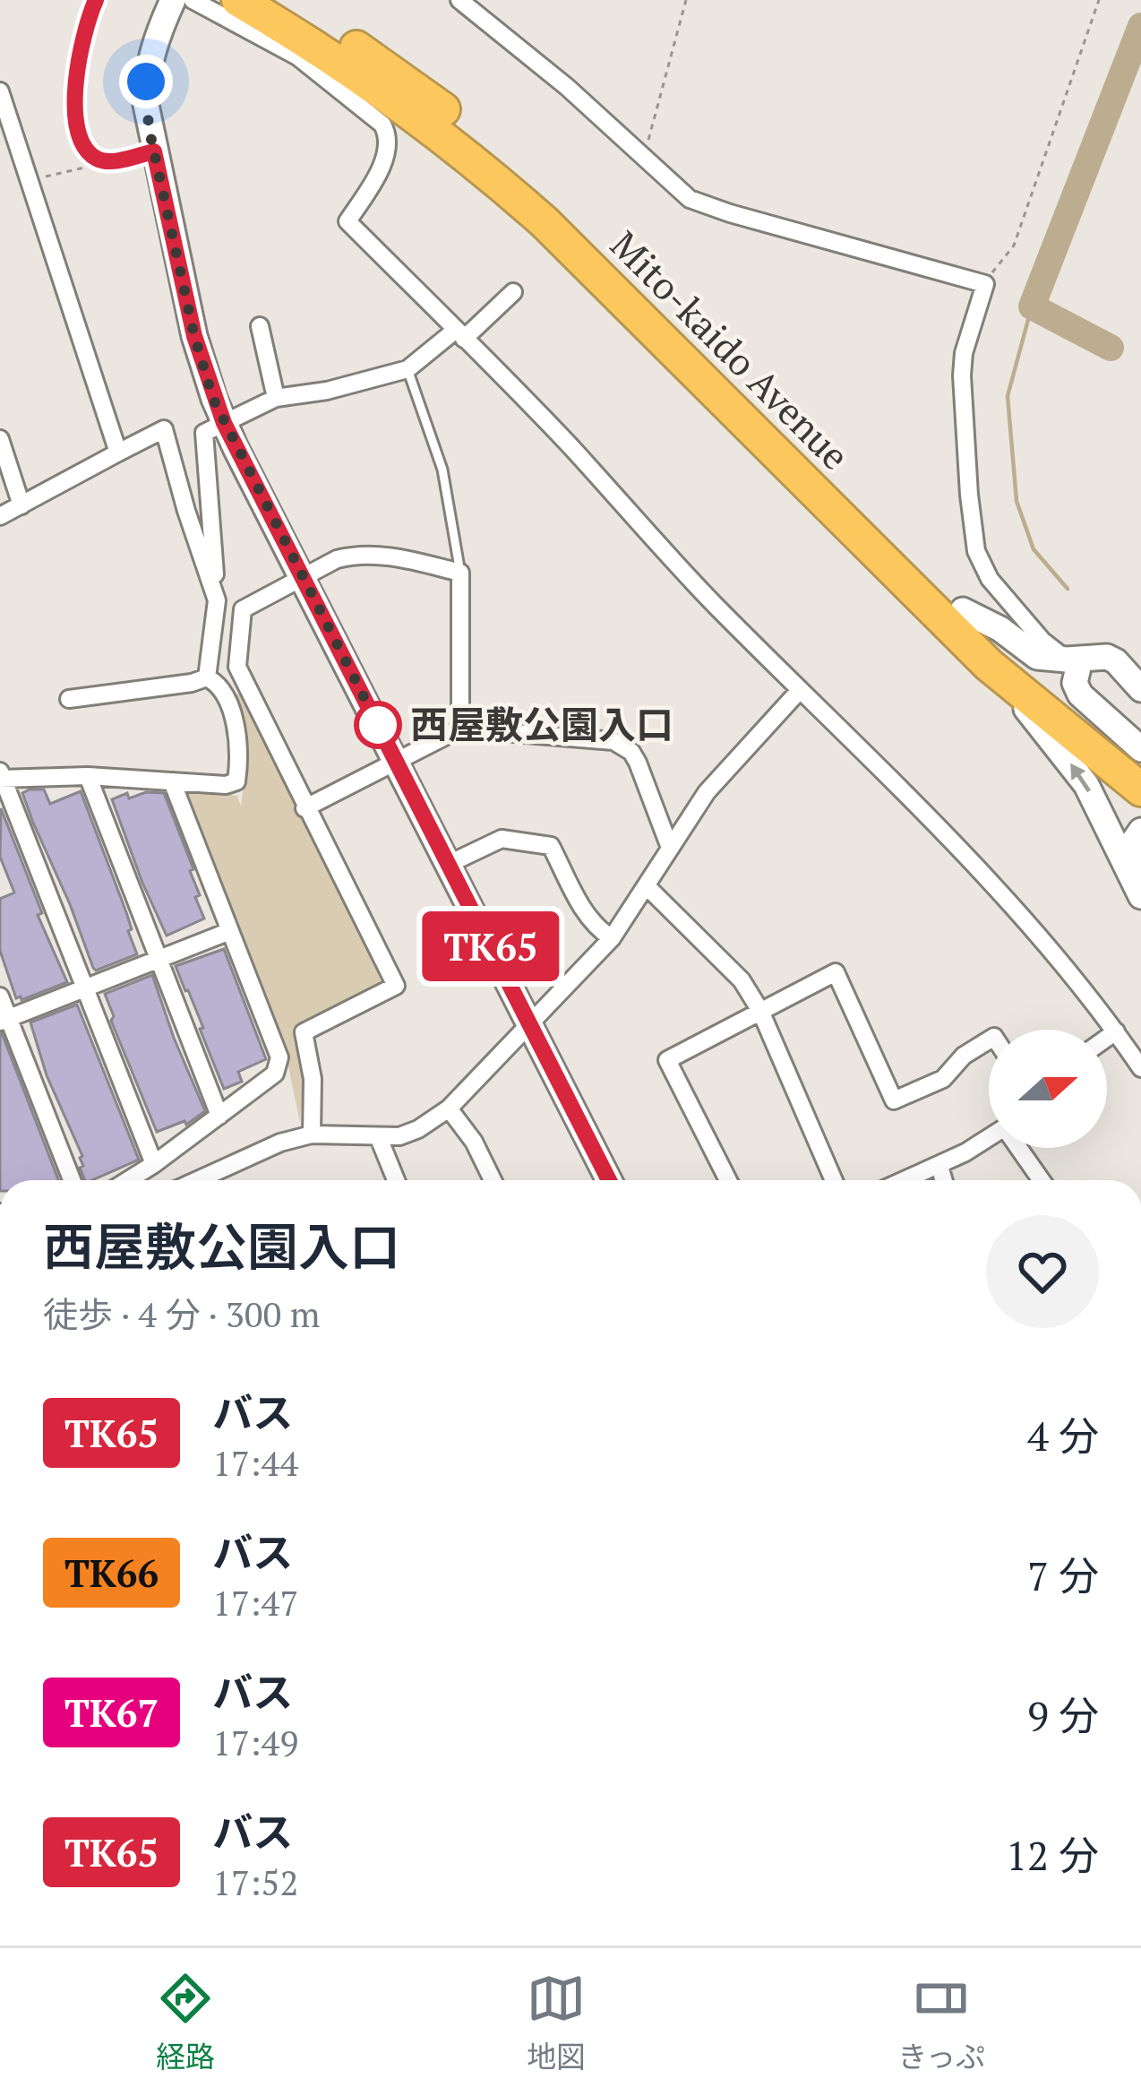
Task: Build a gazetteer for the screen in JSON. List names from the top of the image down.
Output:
{
  "streets": {
    "highway": ["Mito-kaido Avenue"]
  },
  "places": ["西屋敷公園入口"],
  "lines": ["bus line TK65"],
  "north": "right",
  "page": {
    "on_map": "TK65",
    "heading": ["西屋敷公園入口", "徒歩 · 4 分 · 300 m"],
    "list": [
      {
        "mark": "TK65",
        "name": "バス",
        "note": "17:44",
        "value": "4 分"
      },
      {
        "mark": "TK66",
        "name": "バス",
        "note": "17:47",
        "value": "7 分"
      },
      {
        "mark": "TK67",
        "name": "バス",
        "note": "17:49",
        "value": "9 分"
      },
      {
        "mark": "TK65",
        "name": "バス",
        "note": "17:52",
        "value": "12 分"
      }
    ],
    "tabs": ["経路", "地図", "きっぷ"]
  }
}
